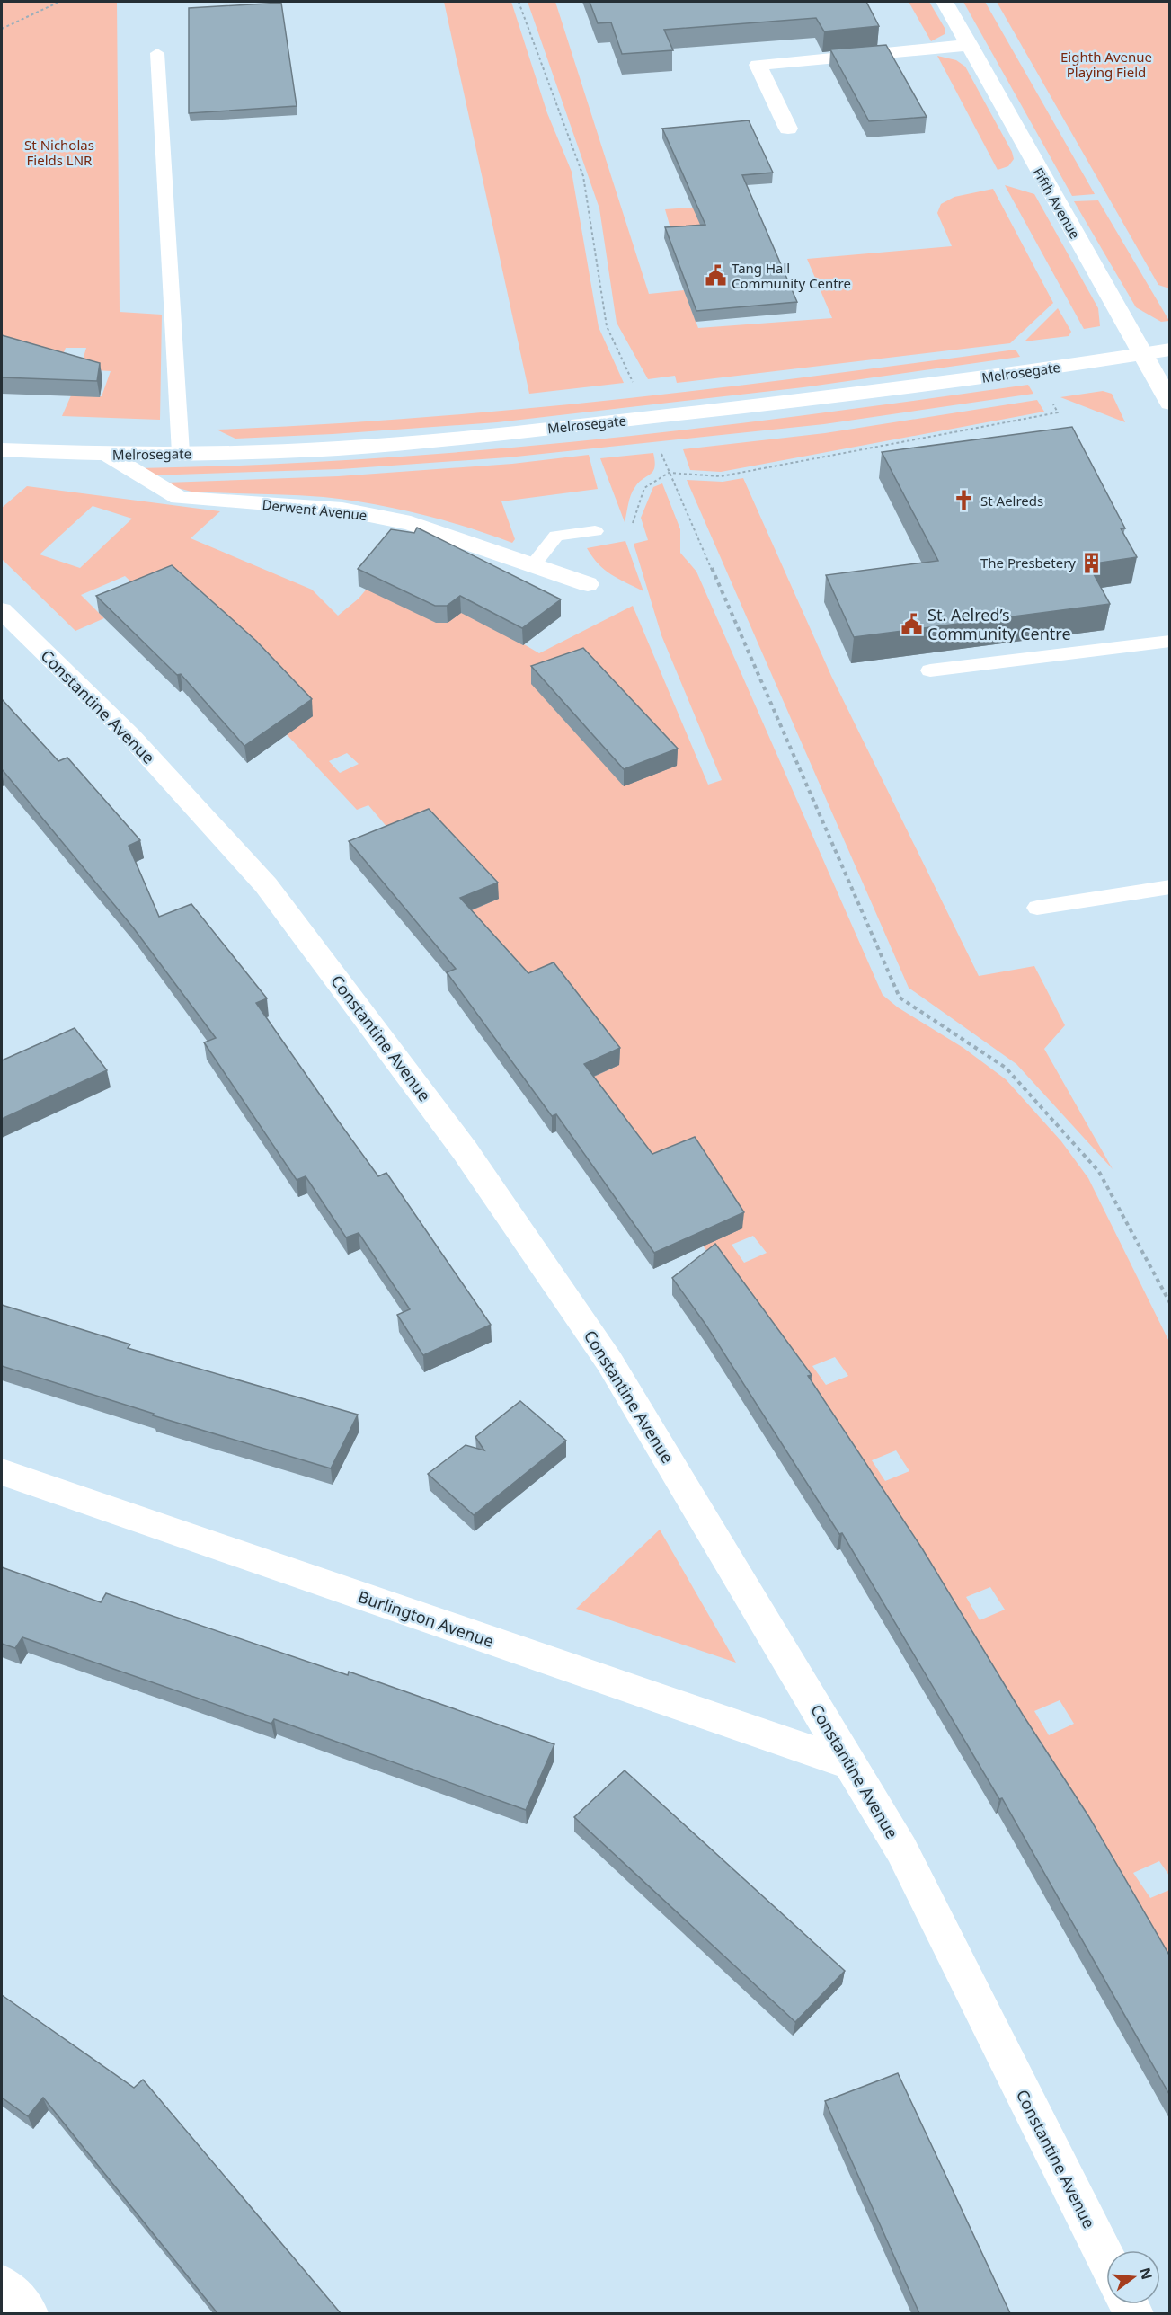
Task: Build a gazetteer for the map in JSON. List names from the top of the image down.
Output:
{
  "streets": {
    "street": [
      "Fifth Avenue",
      "Melrosegate",
      "Derwent Avenue",
      "Constantine Avenue",
      "Burlington Avenue"
    ]
  },
  "crossings": [
    ["Fifth Avenue", "Melrosegate"],
    ["Melrosegate", "Derwent Avenue"],
    ["Constantine Avenue", "Burlington Avenue"]
  ],
  "parks": ["Eighth Avenue Playing Field", "St Nicholas Fields LNR"],
  "places": {
    "public building": ["Tang Hall Community Centre", "St. Aelred’s Community Centre"],
    "church": ["St Aelreds"],
    "building": ["The Presbetery"]
  },
  "north": "right"
}
